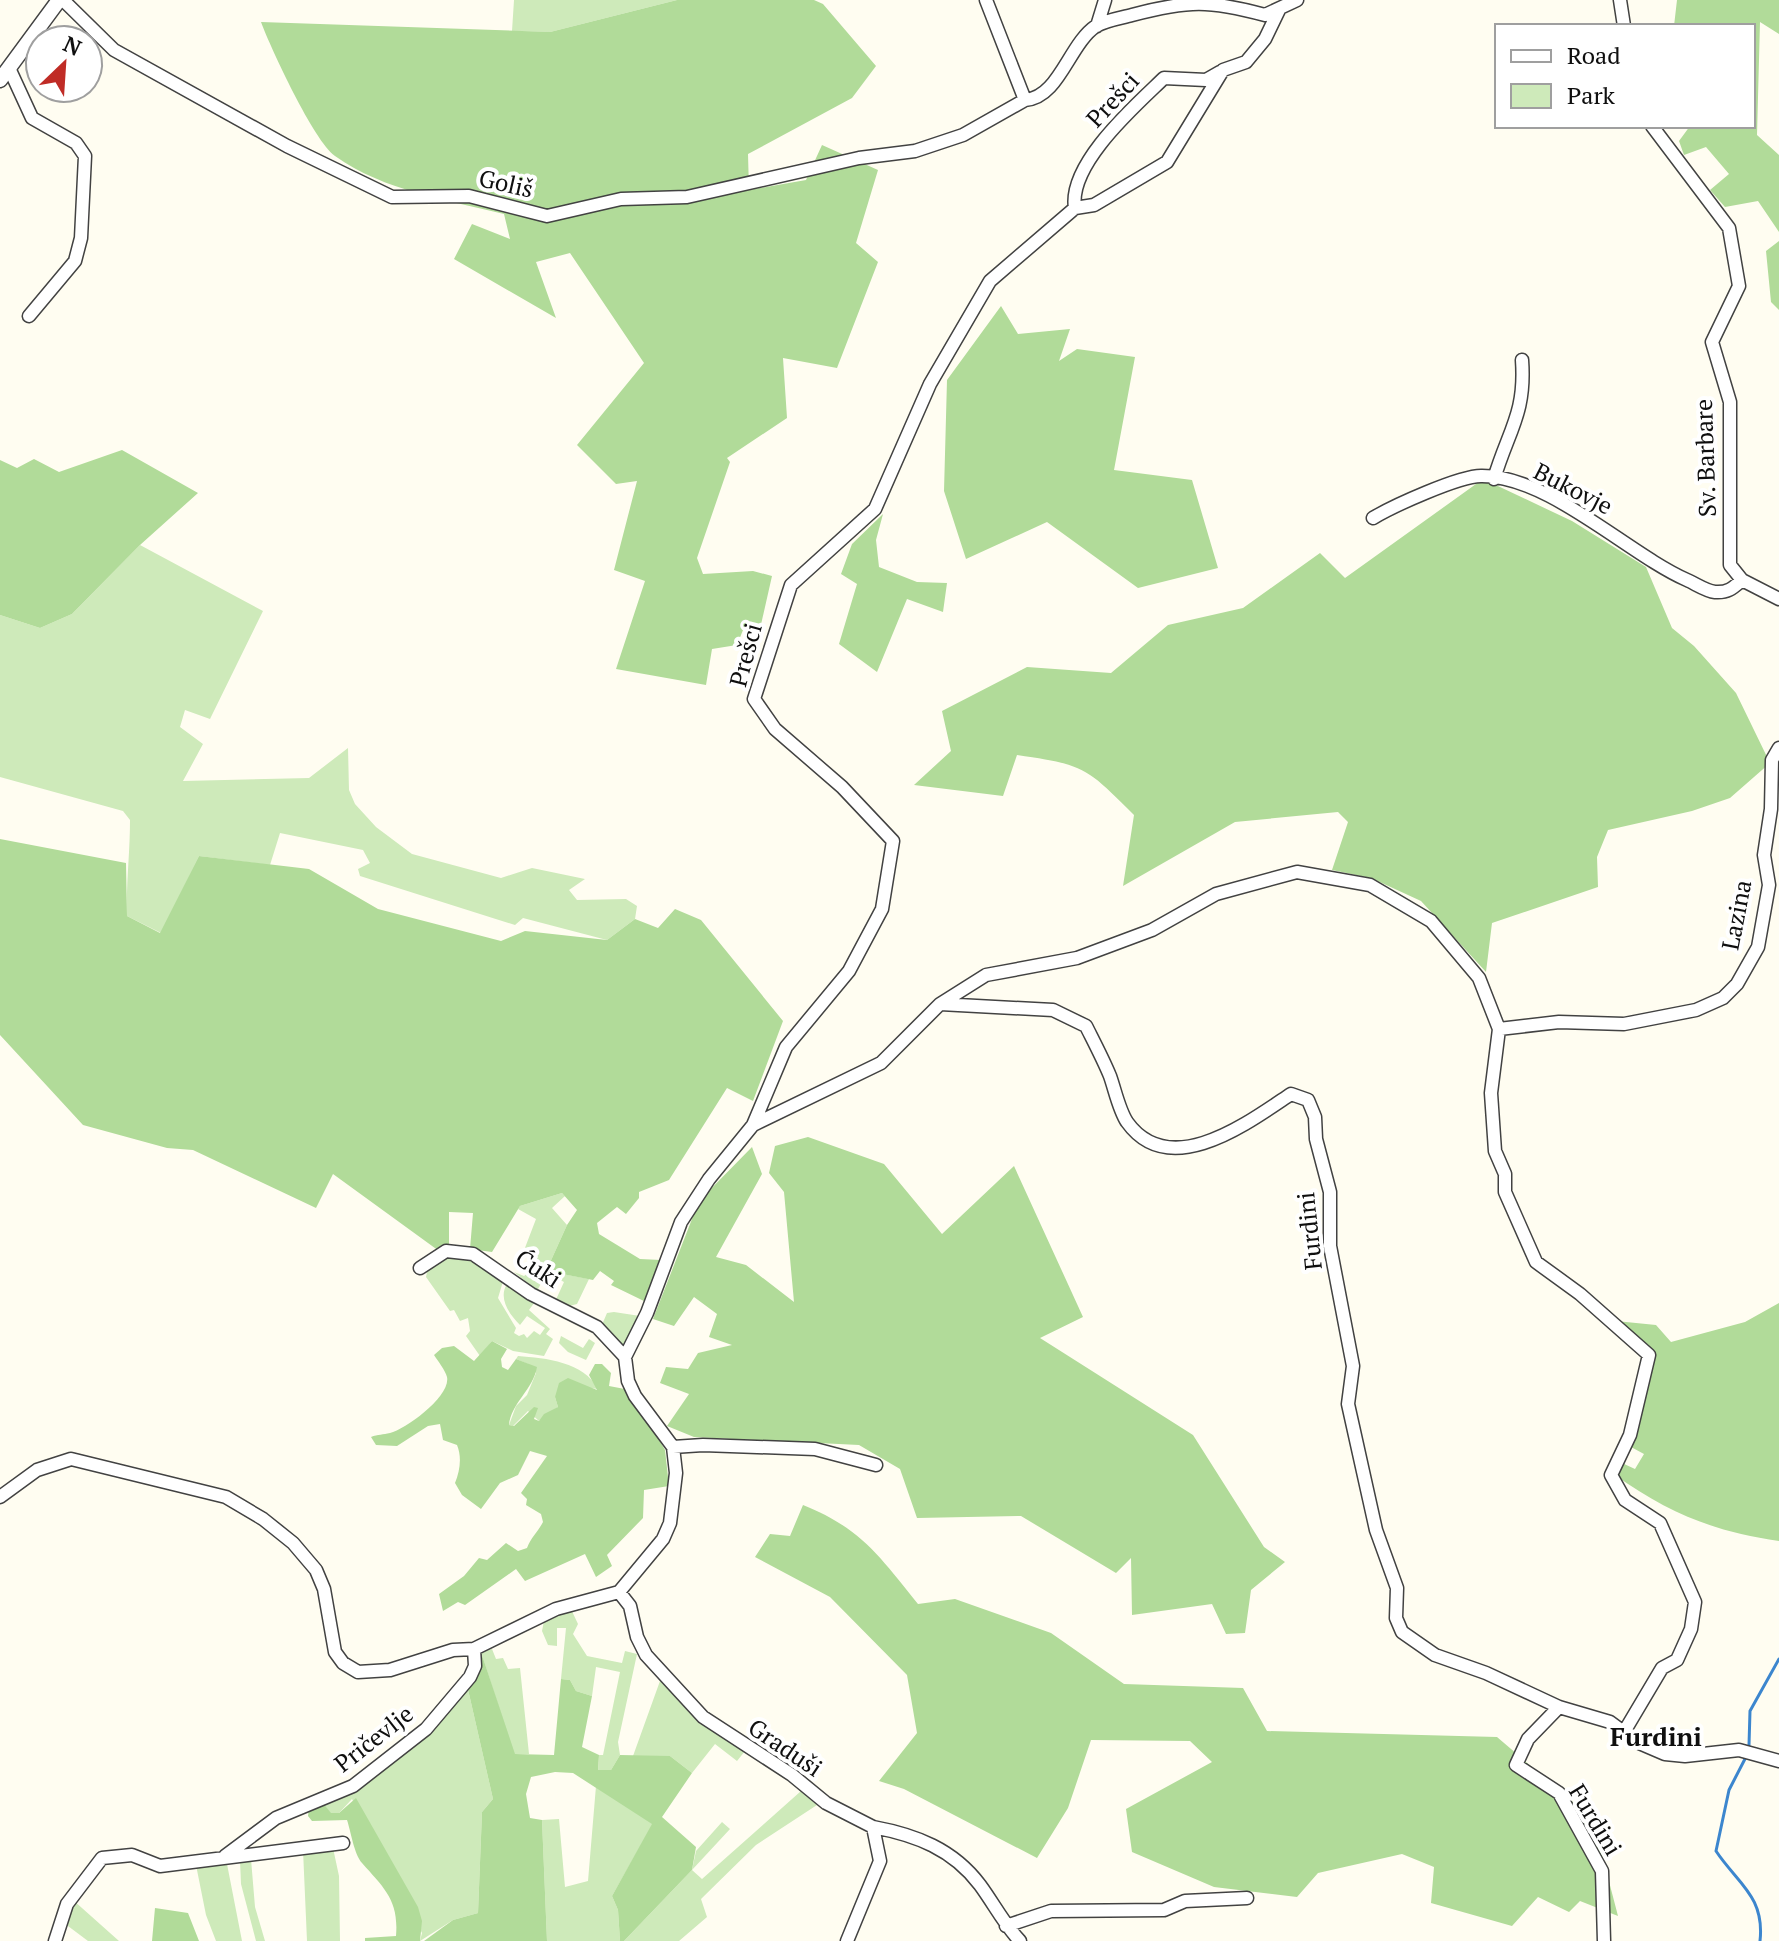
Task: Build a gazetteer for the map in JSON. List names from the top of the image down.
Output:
{
  "streets": {
    "street": [
      "Prešci",
      "Goliš",
      "Sv. Barbare",
      "Bukovje",
      "Lazina",
      "Furdini",
      "Ćuki",
      "Pričevlje",
      "Graduši"
    ]
  },
  "crossings": [
    ["Sv. Barbare", "Bukovje"]
  ],
  "districts": ["Furdini"],
  "legend": ["Road", "Park"],
  "north": "top right"
}
